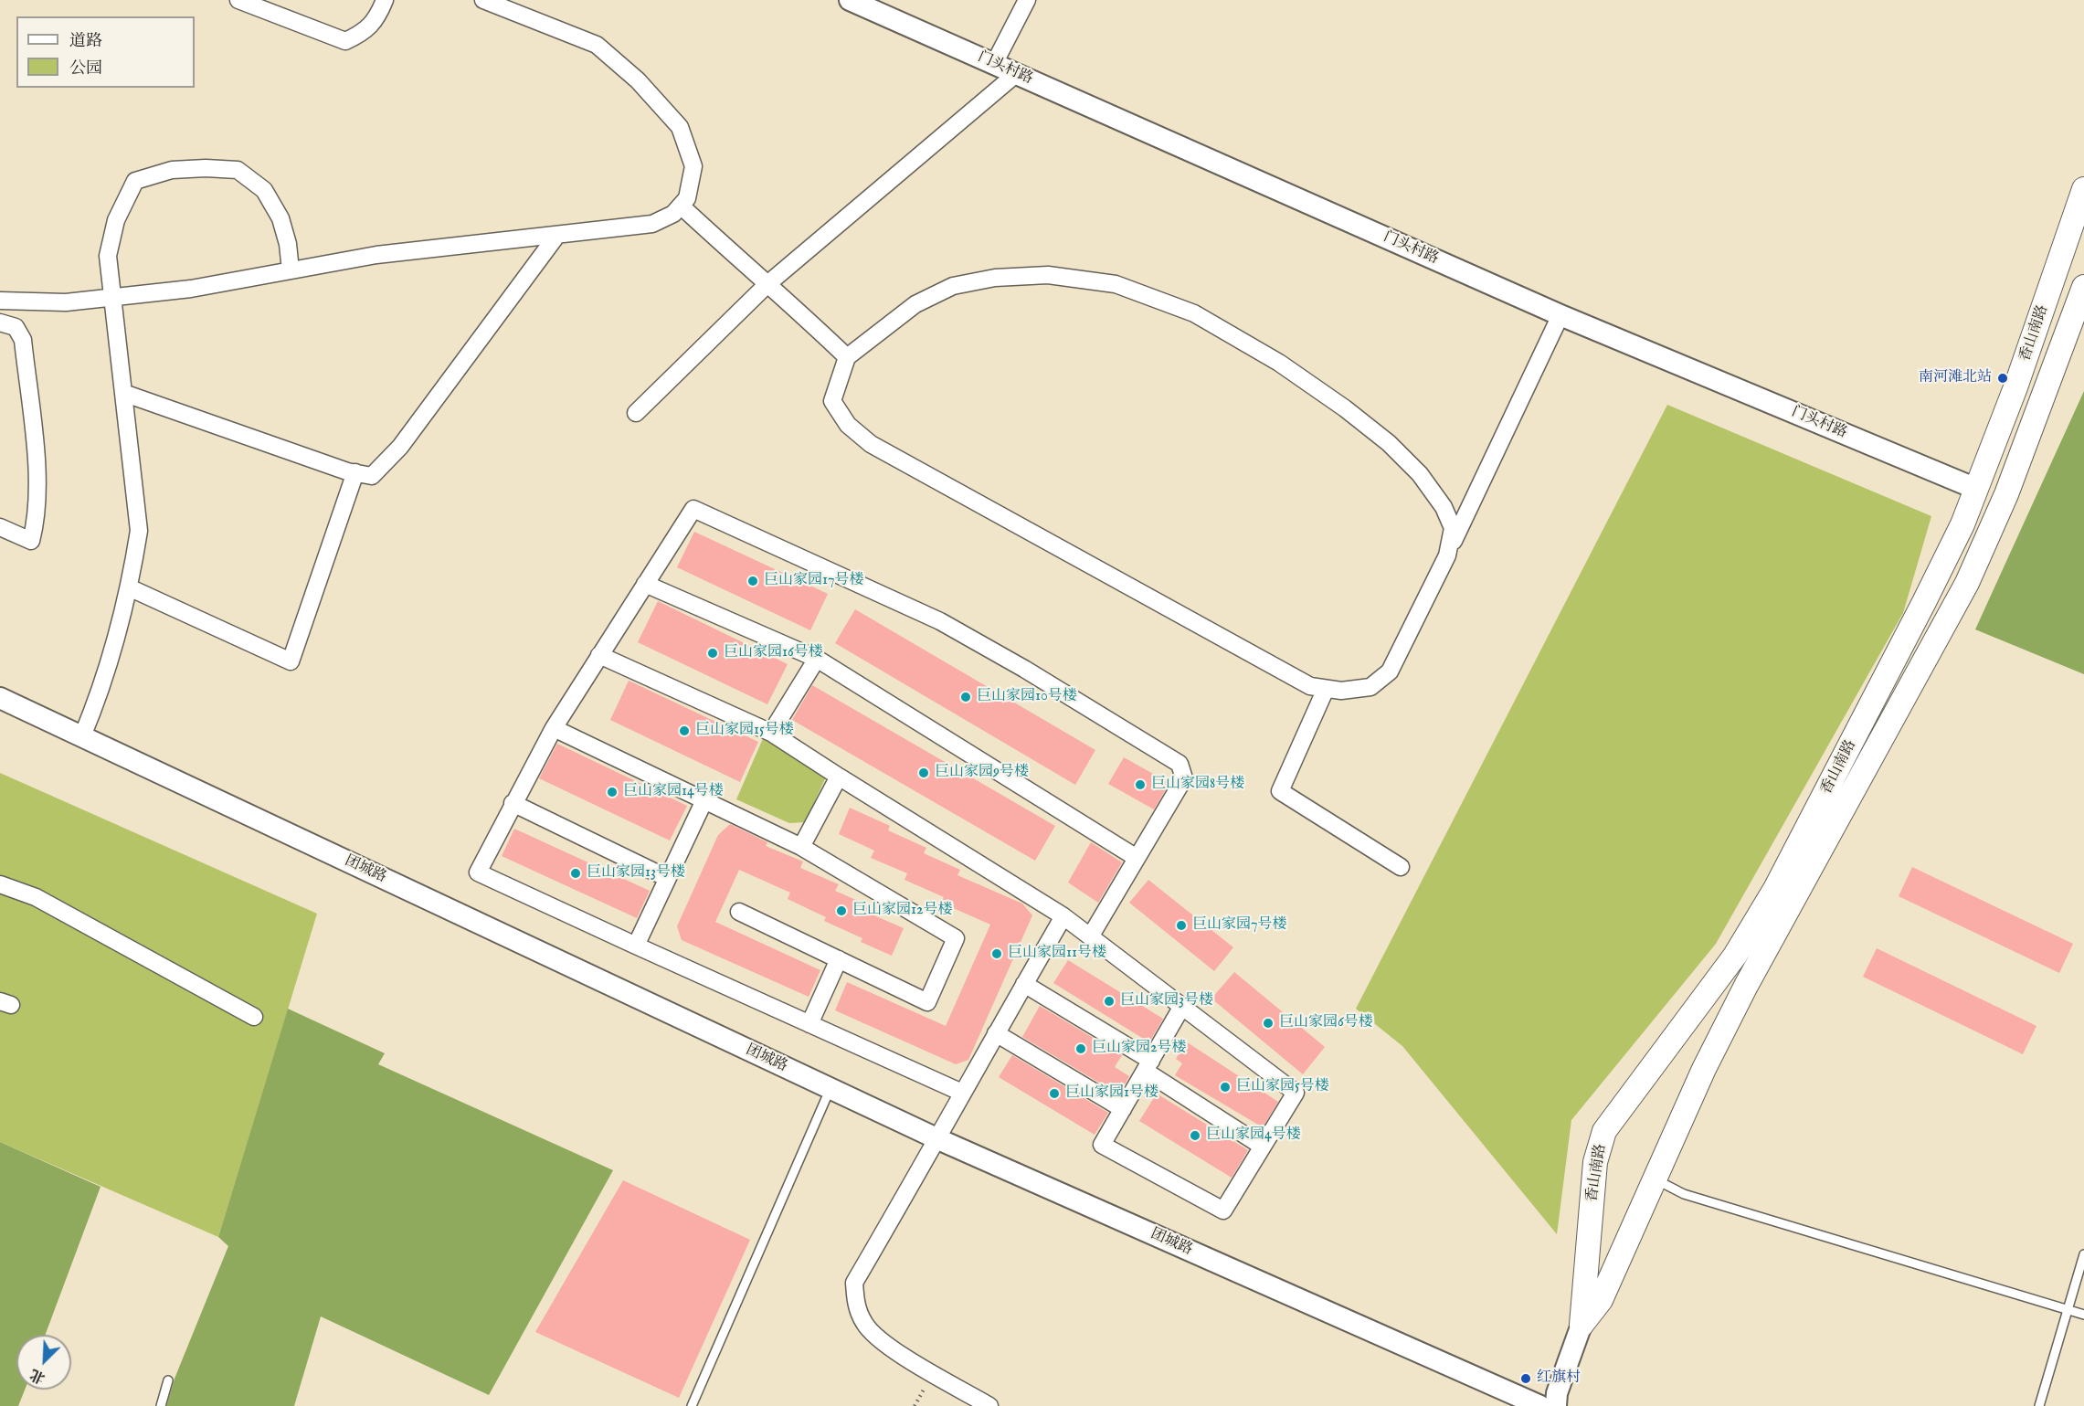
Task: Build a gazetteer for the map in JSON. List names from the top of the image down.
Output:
{
  "streets": {
    "main road": ["香山南路"],
    "street": ["门头村路", "团城路"]
  },
  "crossings": [
    ["门头村路", "香山南路"]
  ],
  "places": [
    "南河滩北站",
    "巨山家园17号楼",
    "巨山家园16号楼",
    "巨山家园10号楼",
    "巨山家园15号楼",
    "巨山家园9号楼",
    "巨山家园8号楼",
    "巨山家园14号楼",
    "巨山家园13号楼",
    "巨山家园12号楼",
    "巨山家园7号楼",
    "巨山家园11号楼",
    "巨山家园3号楼",
    "巨山家园6号楼",
    "巨山家园2号楼",
    "巨山家园5号楼",
    "巨山家园1号楼",
    "巨山家园4号楼",
    "红旗村"
  ],
  "legend": ["道路", "公园"],
  "north": "bottom left"
}
